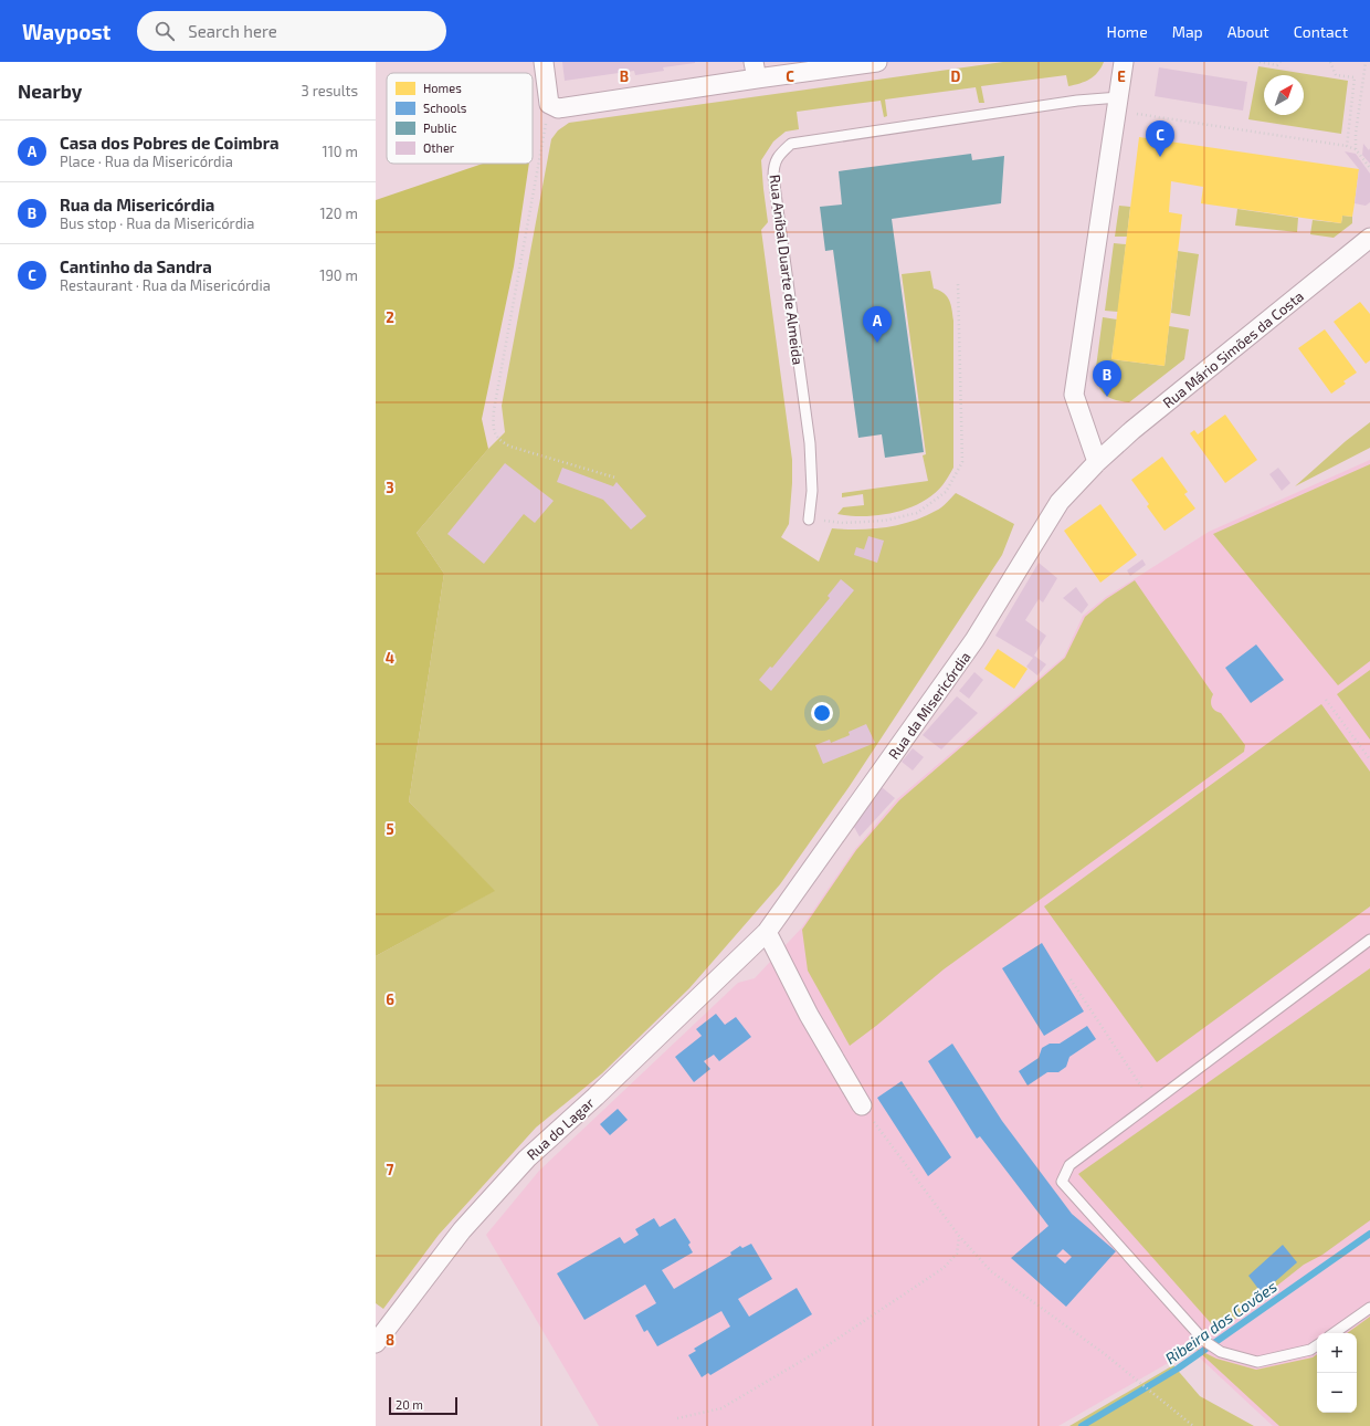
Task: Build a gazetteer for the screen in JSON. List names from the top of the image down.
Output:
{
  "streets": {
    "street": ["Rua Mário Simões da Costa", "Rua da Misericórdia", "Rua do Lagar"],
    "lane": ["Rua Aníbal Duarte de Almeida"]
  },
  "crossings": [
    ["Rua Mário Simões da Costa", "Rua da Misericórdia"],
    ["Rua da Misericórdia", "Rua do Lagar"]
  ],
  "water": ["Ribeira dos Covões"],
  "legend": [
    "Homes",
    "Schools",
    "Public",
    "Other"
  ],
  "scale_bar": "20 m",
  "north": "top right",
  "page": {
    "header": "Waypost",
    "search": "Search here",
    "nav": [
      "Home",
      "Map",
      "About",
      "Contact"
    ],
    "heading": ["Nearby", "3 results"],
    "list": [
      {
        "mark": "A",
        "name": "Casa dos Pobres de Coimbra",
        "note": "Place · Rua da Misericórdia",
        "value": "110 m"
      },
      {
        "mark": "B",
        "name": "Rua da Misericórdia",
        "note": "Bus stop · Rua da Misericórdia",
        "value": "120 m"
      },
      {
        "mark": "C",
        "name": "Cantinho da Sandra",
        "note": "Restaurant · Rua da Misericórdia",
        "value": "190 m"
      }
    ],
    "pins": ["C", "A", "B"],
    "map_buttons": ["+", "−"],
    "scale": "20 m"
  },
  "grid": {
    "columns": [
      "B",
      "C",
      "D",
      "E"
    ],
    "rows": [
      "2",
      "3",
      "4",
      "5",
      "6",
      "7",
      "8"
    ]
  }
}
